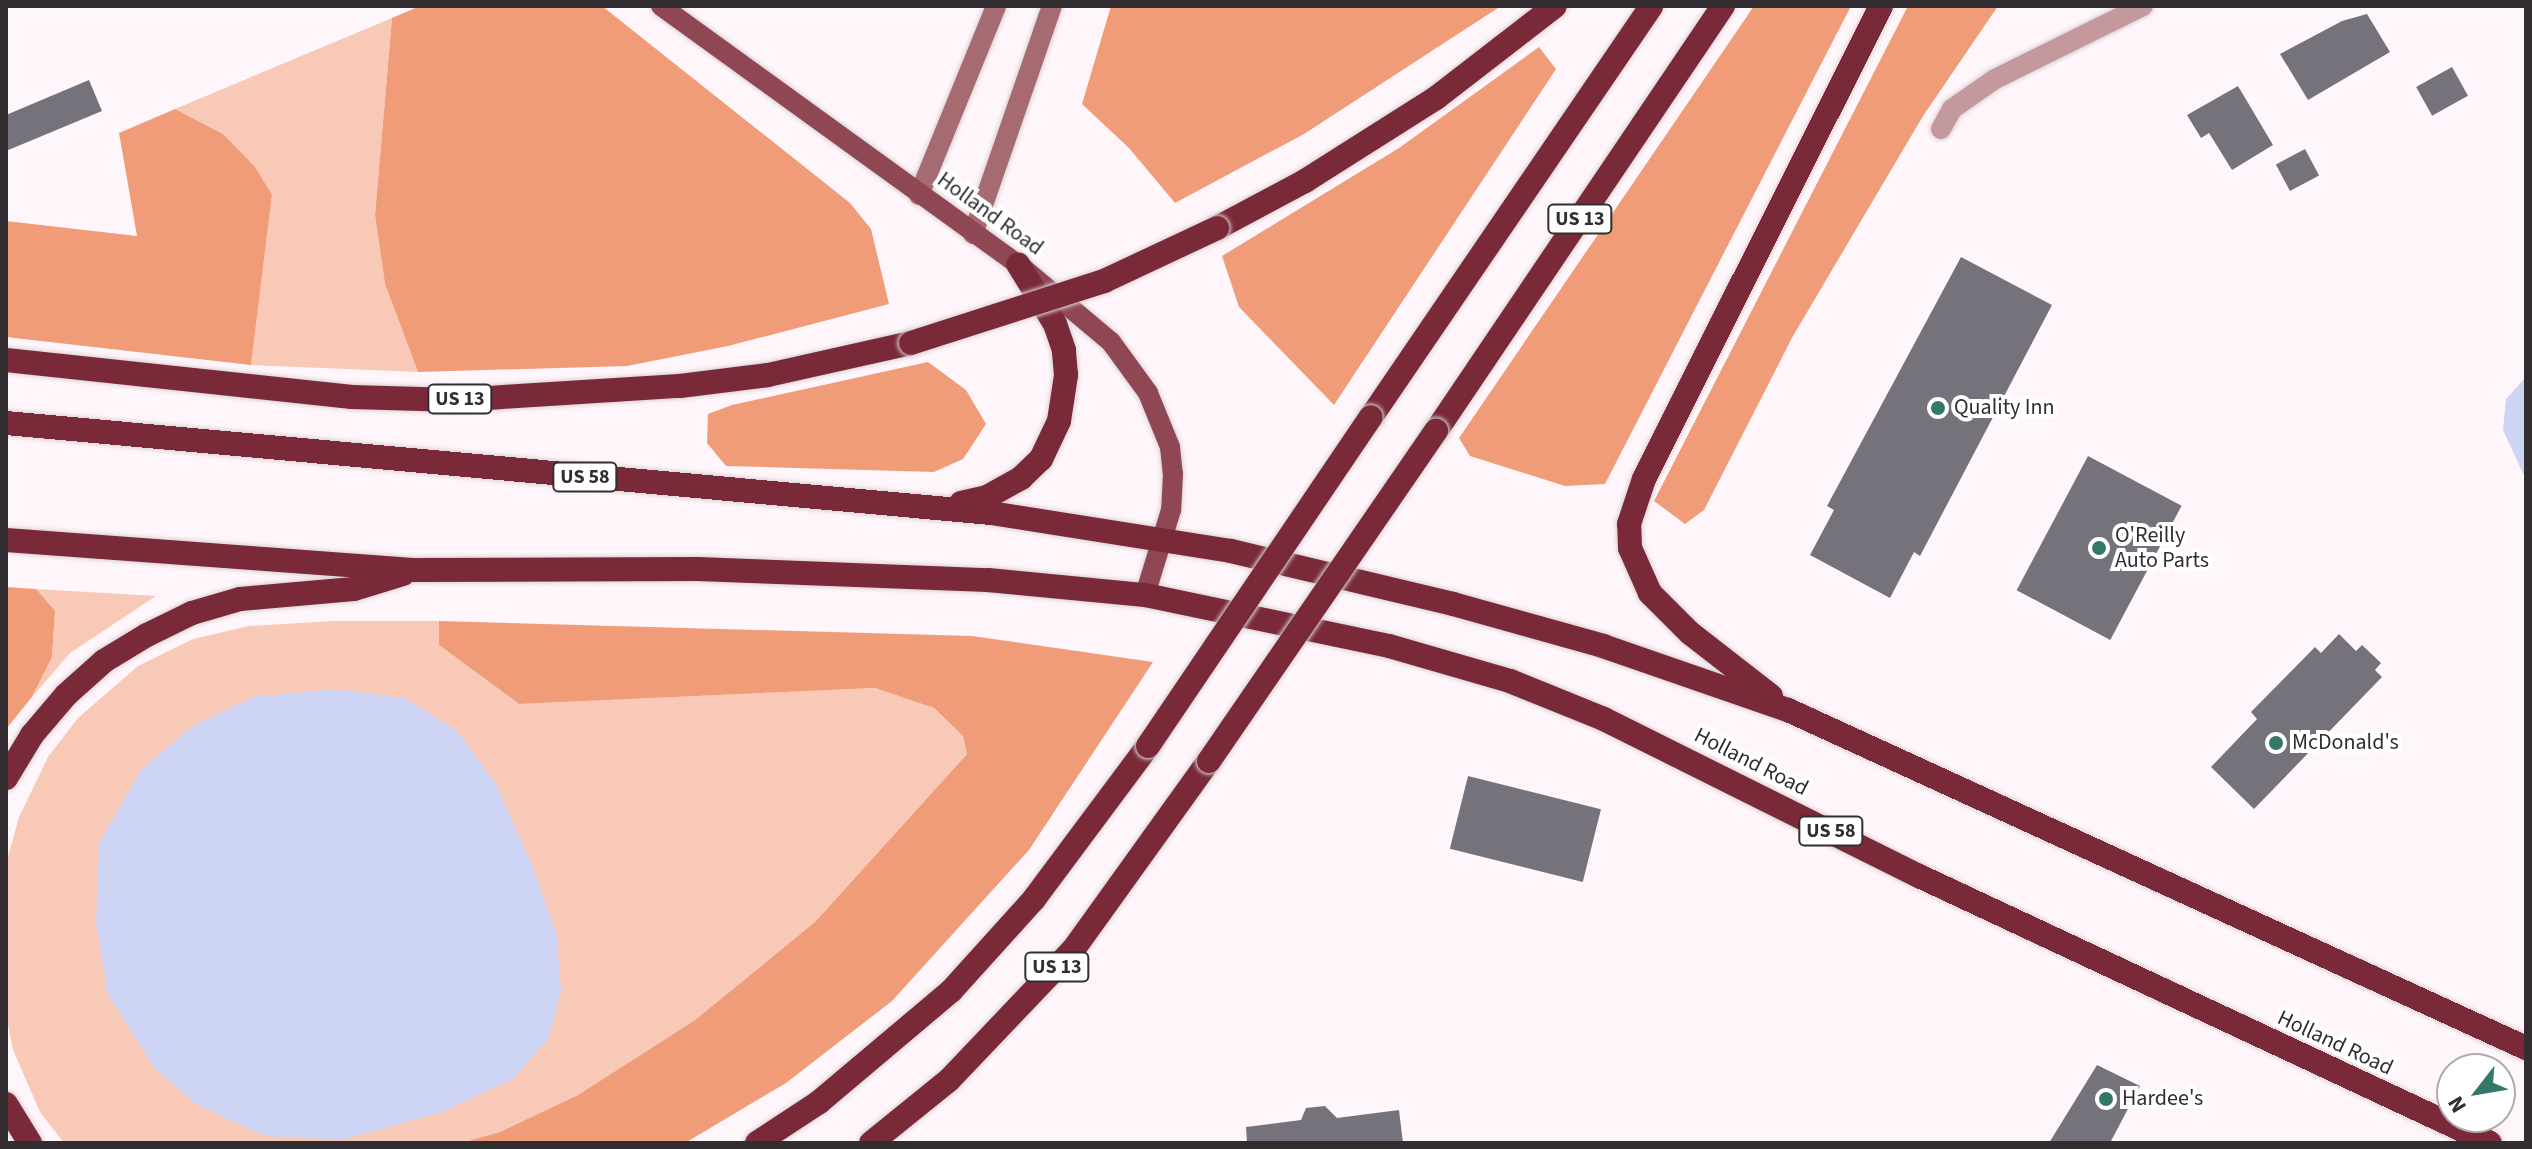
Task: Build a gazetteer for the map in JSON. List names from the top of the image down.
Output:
{
  "streets": {
    "highway": ["Holland Road", "US 13", "US 58"]
  },
  "crossings": [
    ["Holland Road", "US 58"]
  ],
  "places": [
    "Quality Inn",
    "O'Reilly Auto Parts",
    "McDonald's",
    "Hardee's"
  ],
  "north": "bottom left"
}
